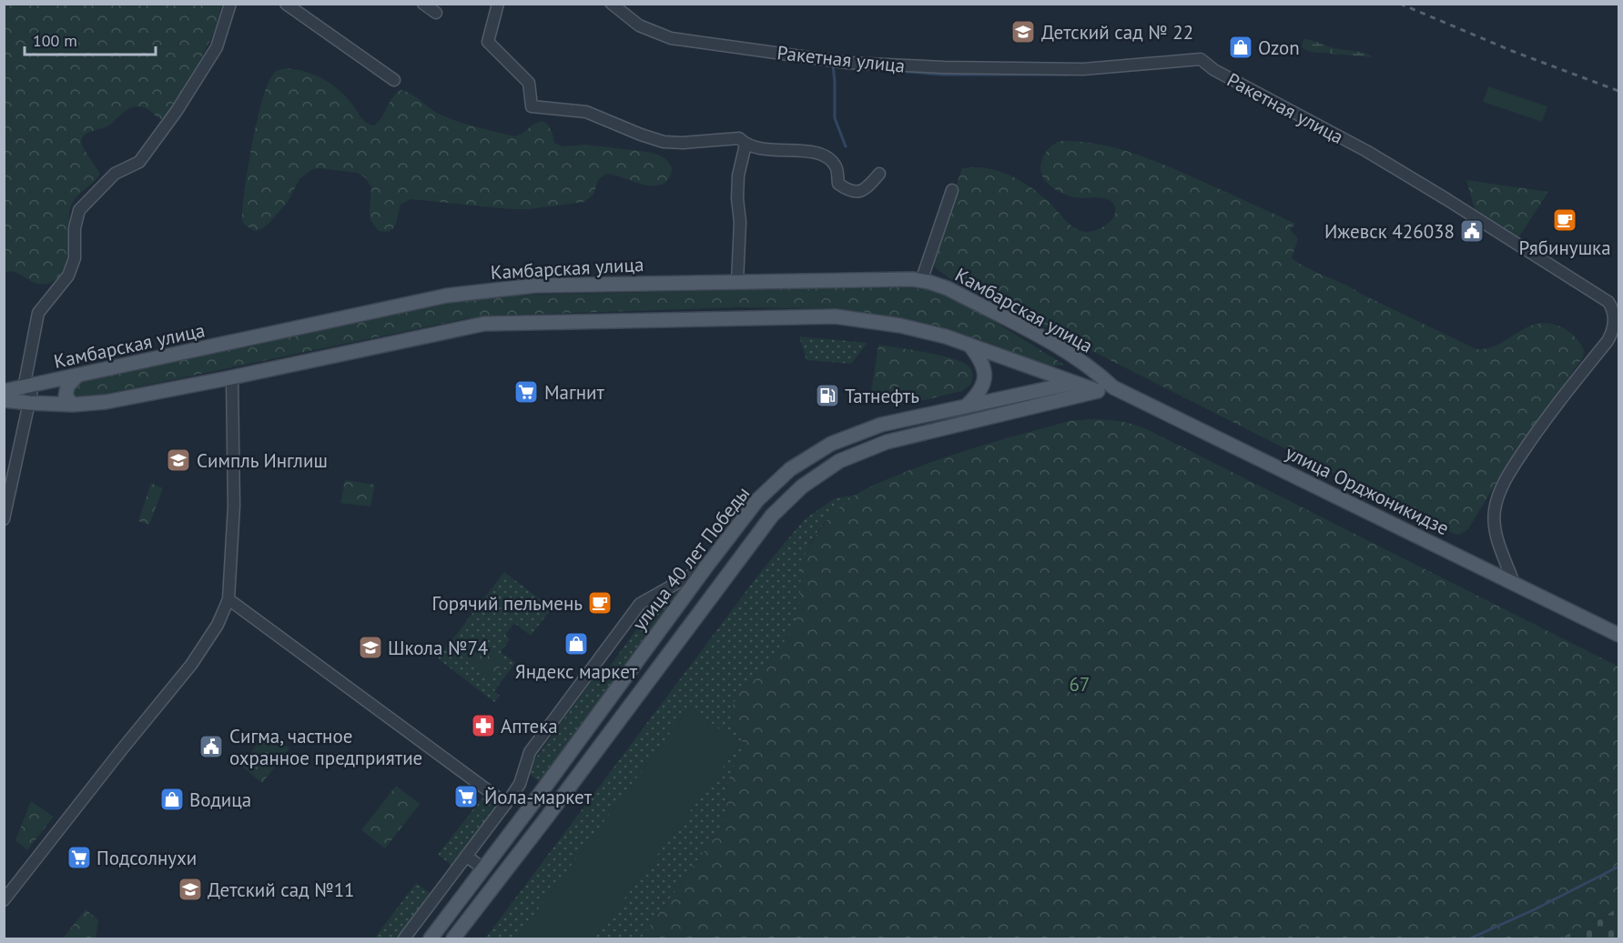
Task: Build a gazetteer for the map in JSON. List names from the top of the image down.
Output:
{
  "streets": {
    "main road": ["Камбарская улица", "улица Орджоникидзе", "улица 40 лет Победы"],
    "street": ["Ракетная улица"]
  },
  "crossings": [
    ["Ракетная улица", "улица Орджоникидзе"],
    ["Камбарская улица", "улица Орджоникидзе"],
    ["Камбарская улица", "улица 40 лет Победы"],
    ["улица Орджоникидзе", "улица 40 лет Победы"]
  ],
  "parks": ["67"],
  "places": {
    "school or university": [
      "Детский сад № 22",
      "Симпль Инглиш",
      "Школа №74",
      "Детский сад №11"
    ],
    "shop": ["Ozon", "Яндекс маркет", "Водица"],
    "cafe": ["Рябинушка", "Горячий пельмень"],
    "public building": ["Ижевск 426038", "Сигма, частное охранное предприятие"],
    "supermarket": ["Магнит", "Йола-маркет", "Подсолнухи"],
    "fuel station": ["Татнефть"],
    "pharmacy": ["Аптека"]
  },
  "scale_bar": "100 m"
}
